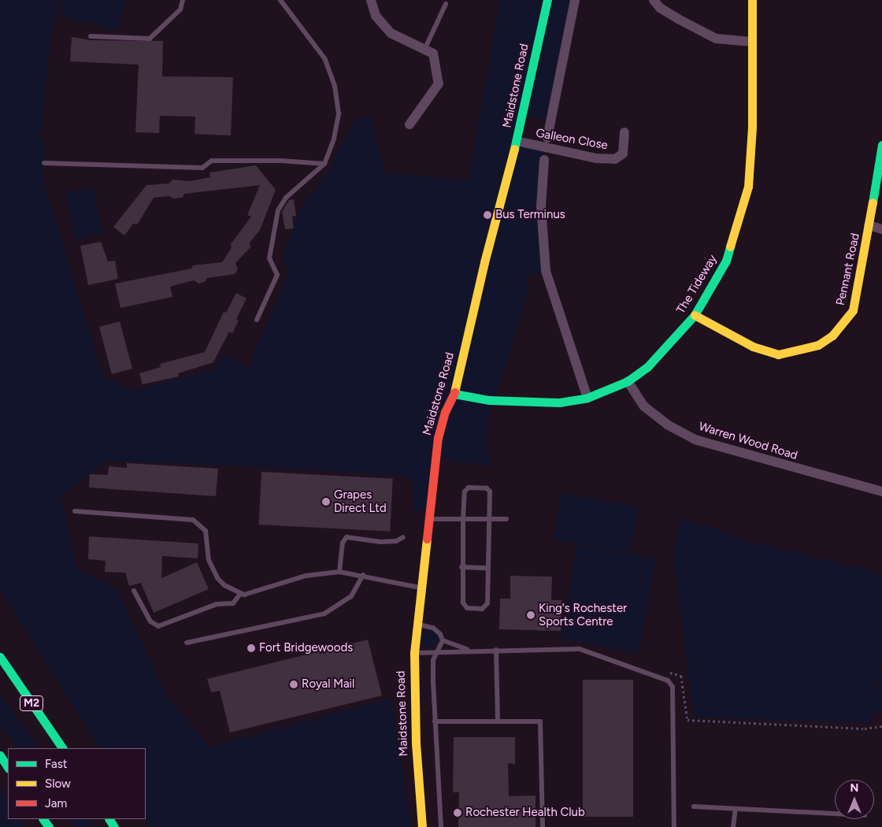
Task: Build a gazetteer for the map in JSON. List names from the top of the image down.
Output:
{
  "streets": {
    "main road": [
      "Maidstone Road",
      "Pennant Road",
      "The Tideway",
      "M2"
    ],
    "street": ["Galleon Close", "Warren Wood Road"]
  },
  "crossings": [
    ["Maidstone Road", "Galleon Close"],
    ["Maidstone Road", "The Tideway"],
    ["Pennant Road", "The Tideway"],
    ["The Tideway", "Warren Wood Road"]
  ],
  "places": [
    "Bus Terminus",
    "Grapes Direct Ltd",
    "King's Rochester Sports Centre",
    "Fort Bridgewoods",
    "Royal Mail",
    "Rochester Health Club"
  ],
  "legend": ["Fast", "Slow", "Jam"],
  "north": "top"
}
